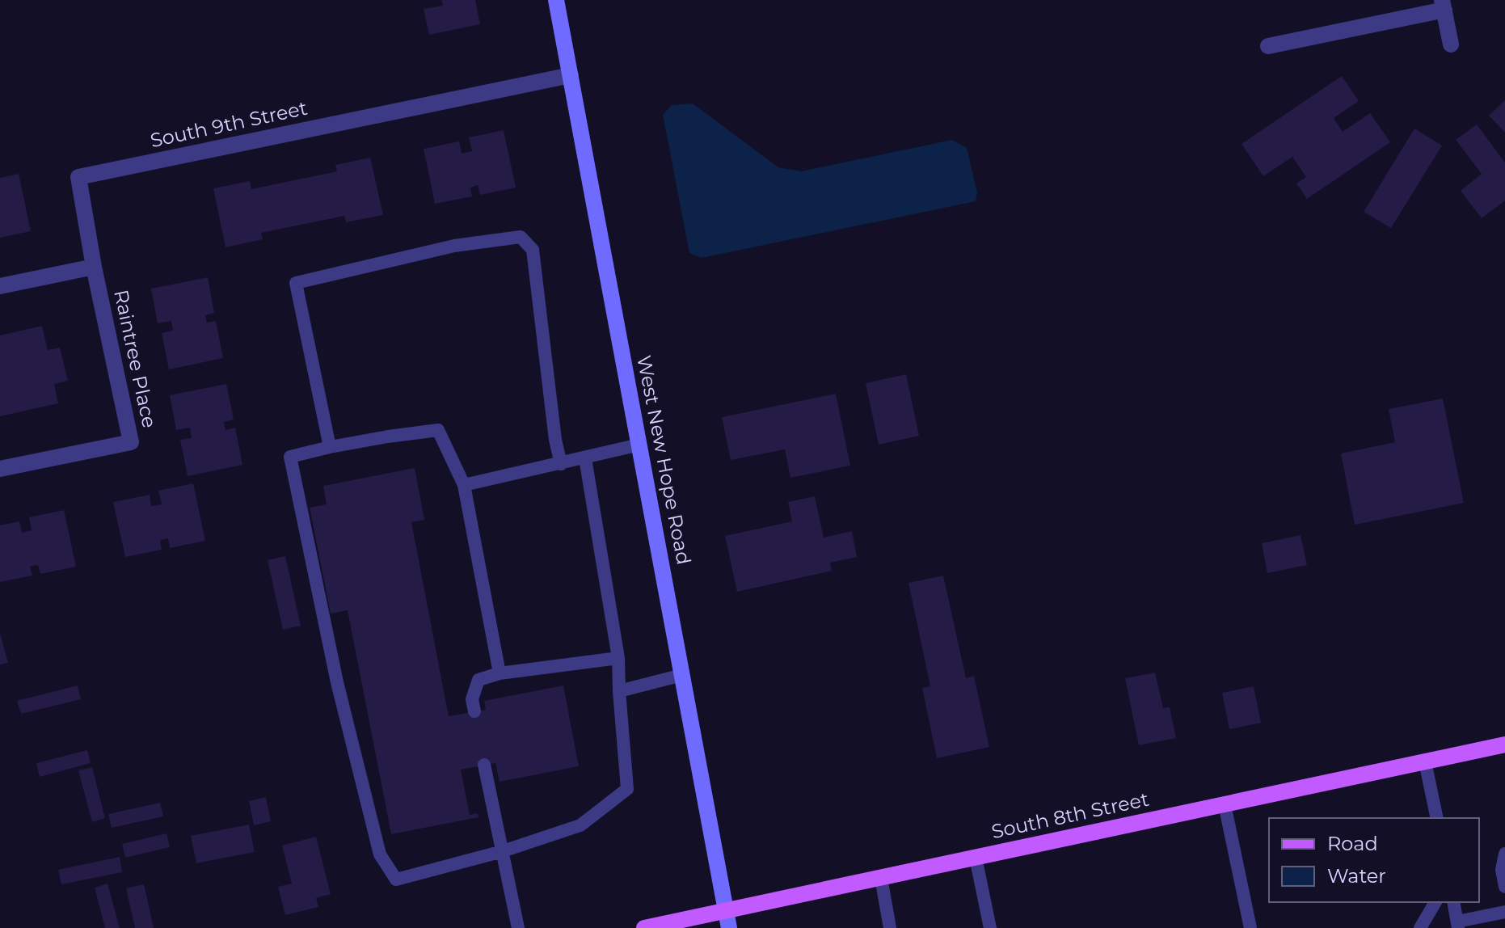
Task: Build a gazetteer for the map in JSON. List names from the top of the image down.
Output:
{
  "streets": {
    "main road": ["West New Hope Road", "South 8th Street"],
    "street": ["South 9th Street", "Raintree Place"]
  },
  "crossings": [
    ["South 9th Street", "Raintree Place"],
    ["South 9th Street", "West New Hope Road"],
    ["West New Hope Road", "South 8th Street"]
  ],
  "legend": ["Road", "Water"]
}
